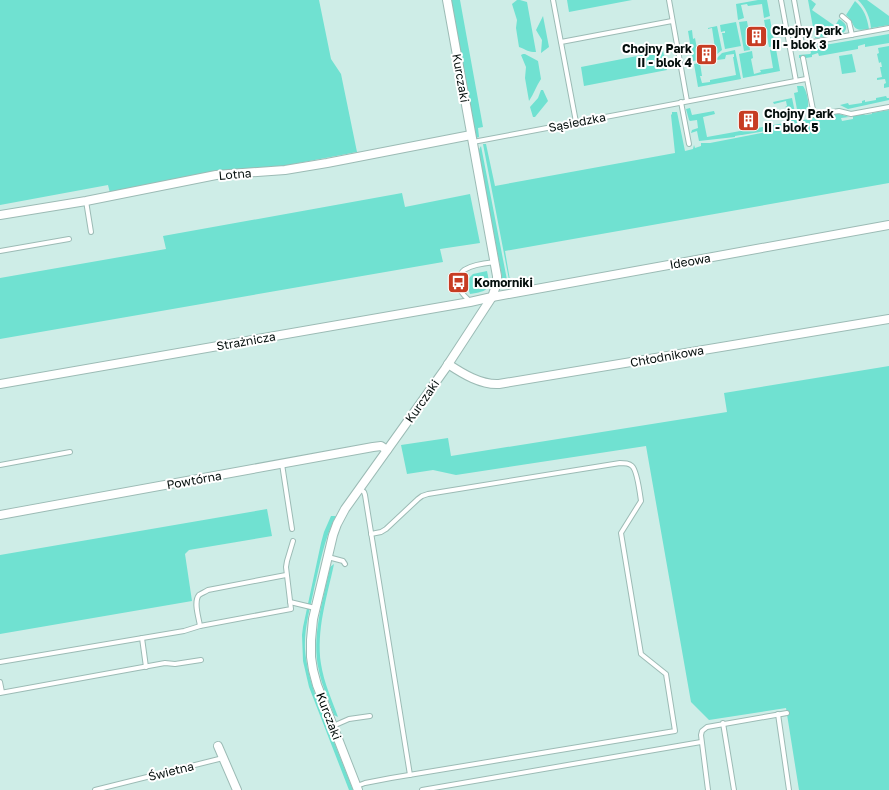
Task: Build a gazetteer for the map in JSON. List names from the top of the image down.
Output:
{
  "streets": {
    "street": [
      "Kurczaki",
      "Lotna",
      "Ideowa",
      "Strażnicza",
      "Chłodnikowa",
      "Powtórna"
    ],
    "lane": ["Sąsiedzka", "Świetna"]
  },
  "crossings": [
    ["Kurczaki", "Sąsiedzka"],
    ["Kurczaki", "Lotna"],
    ["Kurczaki", "Ideowa"],
    ["Kurczaki", "Strażnicza"],
    ["Kurczaki", "Chłodnikowa"],
    ["Kurczaki", "Powtórna"],
    ["Sąsiedzka", "Lotna"],
    ["Ideowa", "Strażnicza"]
  ],
  "places": {
    "building": ["Chojny Park II - blok 3", "Chojny Park II - blok 4", "Chojny Park II - blok 5"],
    "bus stop": ["Komorniki"]
  }
}
